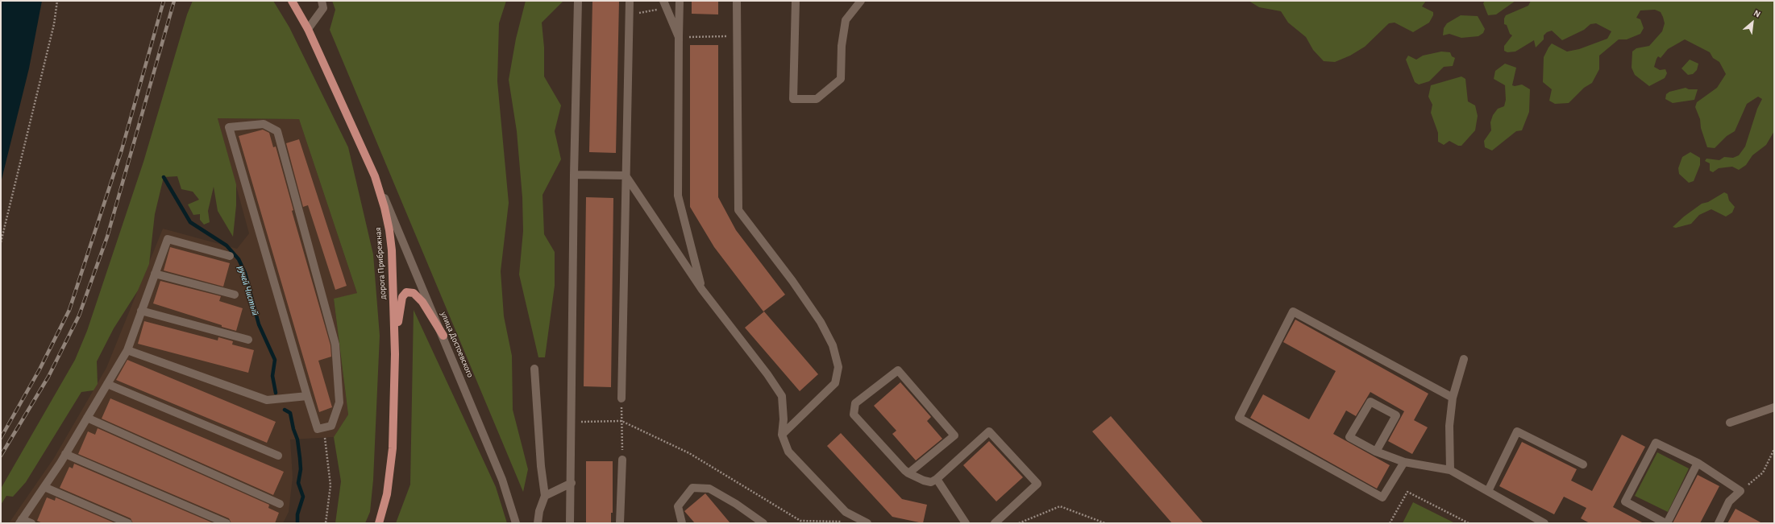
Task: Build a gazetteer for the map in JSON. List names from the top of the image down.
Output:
{
  "streets": {
    "main road": ["дорога Прибрежная"],
    "street": ["улица Достоевского"]
  },
  "crossings": [
    ["дорога Прибрежная", "улица Достоевского"]
  ],
  "water": ["ручей Чистый"],
  "north": "top right"
}
